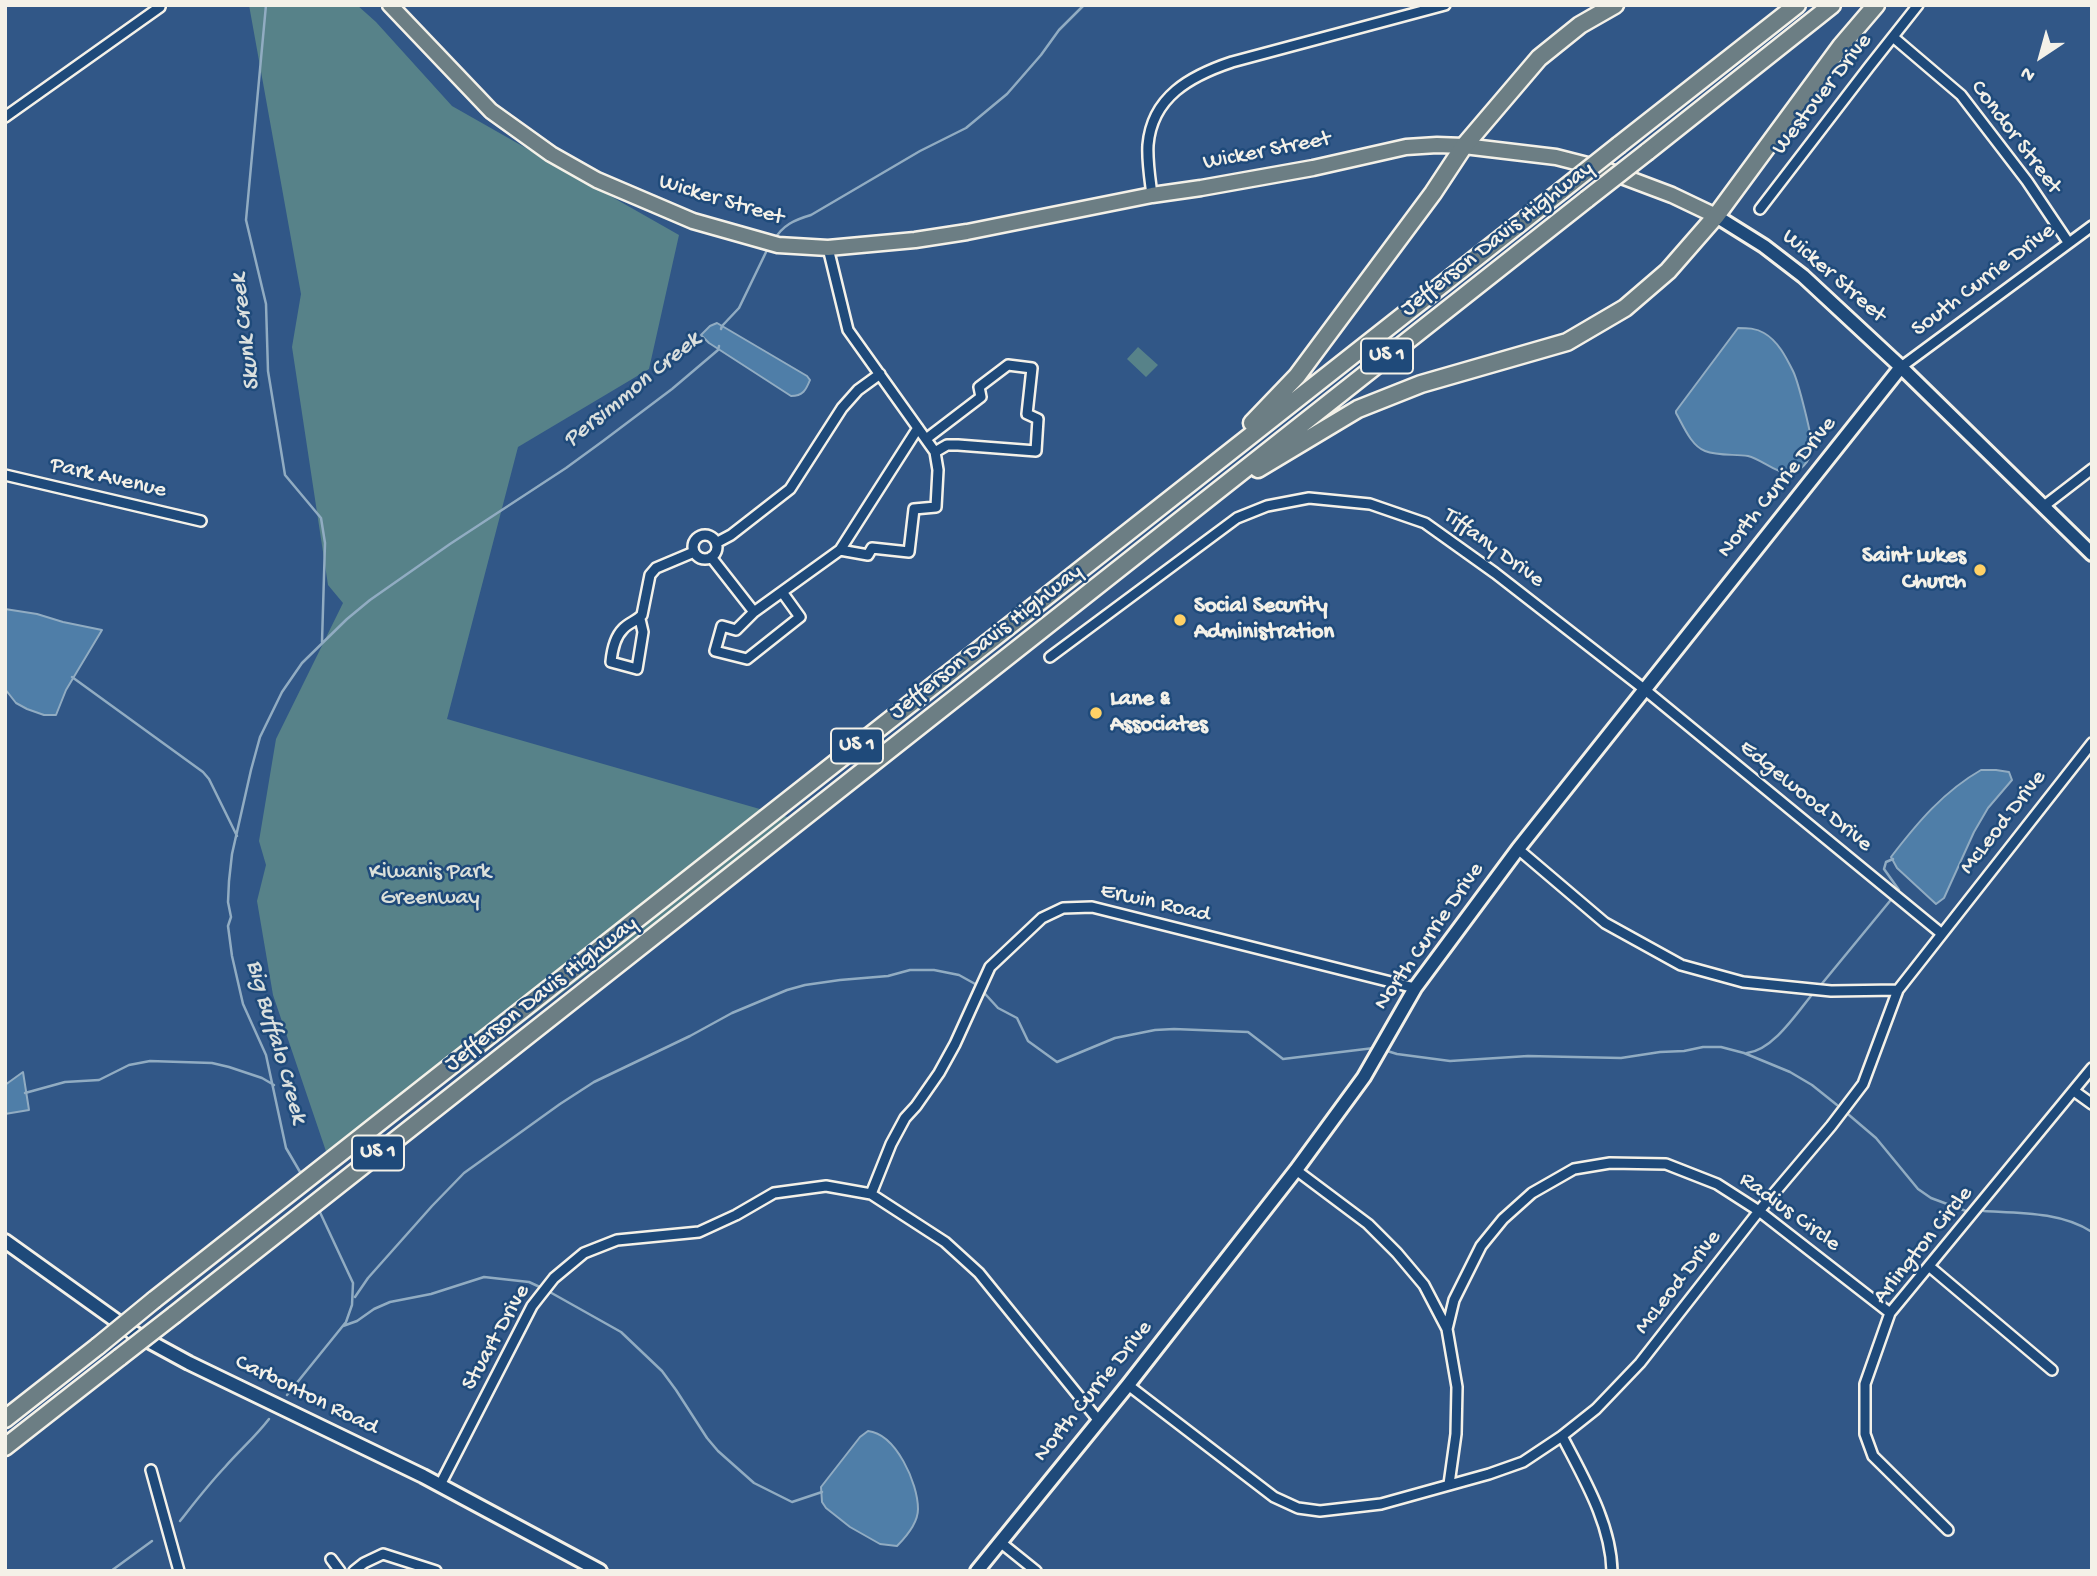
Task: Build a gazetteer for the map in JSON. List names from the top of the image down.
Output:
{
  "streets": {
    "highway": ["Jefferson Davis Highway", "US 1"],
    "main road": ["Wicker Street"],
    "street": [
      "Westover Drive",
      "Condor Street",
      "South Currie Drive",
      "Park Avenue",
      "North Currie Drive",
      "Tiffany Drive",
      "Edgewood Drive",
      "McLeod Drive",
      "Erwin Road",
      "Radius Circle",
      "Arlington Circle",
      "Stuart Drive",
      "Carbonton Road"
    ]
  },
  "crossings": [
    ["Westover Drive", "Condor Street"],
    ["Condor Street", "South Currie Drive"],
    ["Wicker Street", "South Currie Drive"],
    ["Wicker Street", "North Currie Drive"],
    ["South Currie Drive", "North Currie Drive"],
    ["North Currie Drive", "Tiffany Drive"],
    ["North Currie Drive", "Edgewood Drive"],
    ["North Currie Drive", "McLeod Drive"],
    ["North Currie Drive", "Erwin Road"],
    ["North Currie Drive", "Stuart Drive"],
    ["Tiffany Drive", "Edgewood Drive"],
    ["Edgewood Drive", "McLeod Drive"],
    ["McLeod Drive", "Radius Circle"],
    ["Erwin Road", "Stuart Drive"],
    ["Radius Circle", "Arlington Circle"],
    ["Stuart Drive", "Carbonton Road"]
  ],
  "water": ["Skunk Creek", "Persimmon Creek", "Big Buffalo Creek"],
  "parks": ["Kiwanis Park Greenway"],
  "places": ["Saint Lukes Church", "Social Security Administration", "Lane & Associates"],
  "north": "bottom left"
}
